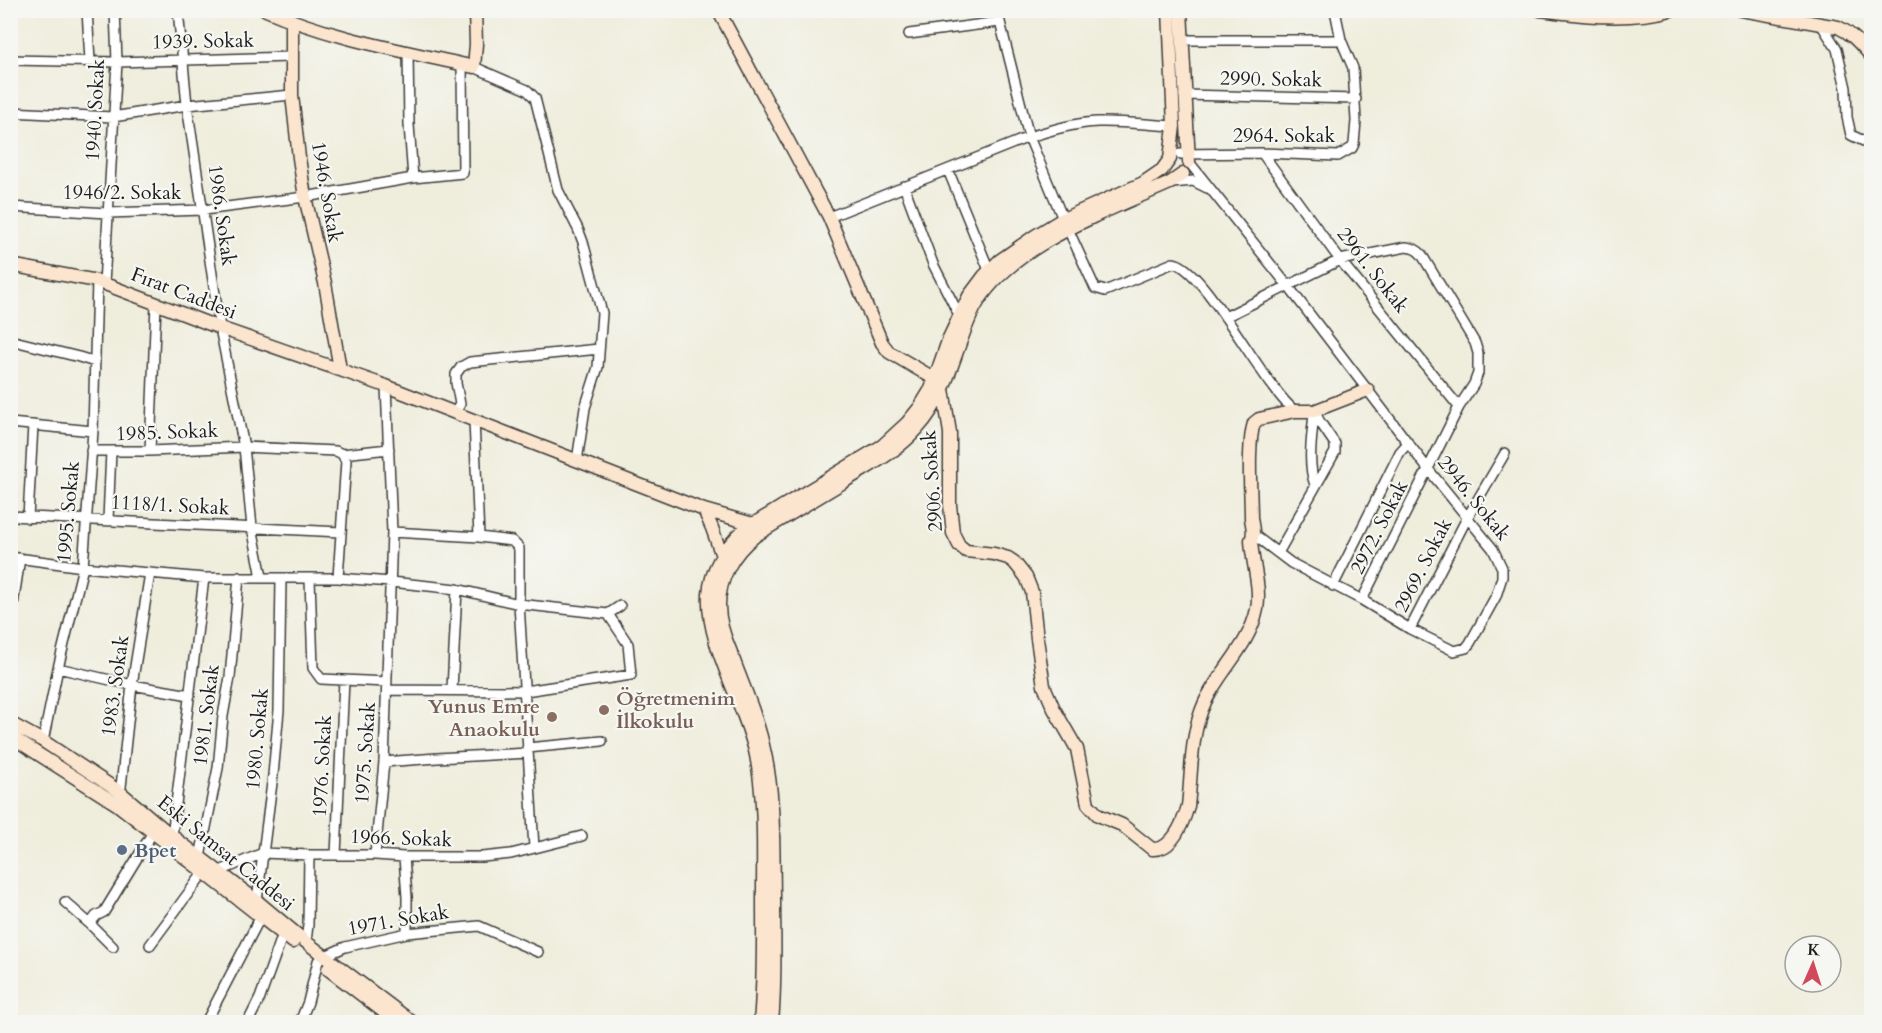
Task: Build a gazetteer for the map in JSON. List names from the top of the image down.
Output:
{
  "streets": {
    "street": [
      "1939. Sokak",
      "2990. Sokak",
      "1940. Sokak",
      "2964. Sokak",
      "1946/2. Sokak",
      "1946. Sokak",
      "1986. Sokak",
      "2961. Sokak",
      "Fırat Caddesi",
      "1985. Sokak",
      "2906. Sokak",
      "2946. Sokak",
      "1118/1. Sokak",
      "1995. Sokak",
      "2972. Sokak",
      "2969. Sokak",
      "1983. Sokak",
      "1981. Sokak",
      "1980. Sokak",
      "1975. Sokak",
      "1976. Sokak",
      "1966. Sokak",
      "Eski Samsat Caddesi",
      "1971. Sokak"
    ]
  },
  "crossings": [
    ["1939. Sokak", "1940. Sokak"],
    ["1939. Sokak", "1946. Sokak"],
    ["1939. Sokak", "1986. Sokak"],
    ["2990. Sokak", "2964. Sokak"],
    ["1940. Sokak", "1946/2. Sokak"],
    ["1940. Sokak", "Fırat Caddesi"],
    ["1940. Sokak", "1995. Sokak"],
    ["2964. Sokak", "2961. Sokak"],
    ["2964. Sokak", "2946. Sokak"],
    ["1946/2. Sokak", "1946. Sokak"],
    ["1946/2. Sokak", "1986. Sokak"],
    ["1946. Sokak", "Fırat Caddesi"],
    ["1986. Sokak", "Fırat Caddesi"],
    ["1986. Sokak", "1985. Sokak"],
    ["1986. Sokak", "1118/1. Sokak"],
    ["2961. Sokak", "2972. Sokak"],
    ["Fırat Caddesi", "1995. Sokak"],
    ["Fırat Caddesi", "1975. Sokak"],
    ["1985. Sokak", "1995. Sokak"],
    ["1985. Sokak", "1975. Sokak"],
    ["2906. Sokak", "2946. Sokak"],
    ["2946. Sokak", "2972. Sokak"],
    ["2946. Sokak", "2969. Sokak"],
    ["1118/1. Sokak", "1995. Sokak"],
    ["1995. Sokak", "Eski Samsat Caddesi"],
    ["1983. Sokak", "Eski Samsat Caddesi"],
    ["1981. Sokak", "Eski Samsat Caddesi"],
    ["1980. Sokak", "1966. Sokak"],
    ["1980. Sokak", "Eski Samsat Caddesi"],
    ["1975. Sokak", "1966. Sokak"],
    ["1976. Sokak", "1966. Sokak"],
    ["1966. Sokak", "Eski Samsat Caddesi"],
    ["Eski Samsat Caddesi", "1971. Sokak"]
  ],
  "places": ["Öğretmenim İlkokulu", "Yunus Emre Anaokulu", "Bpet"],
  "north": "top"
}
